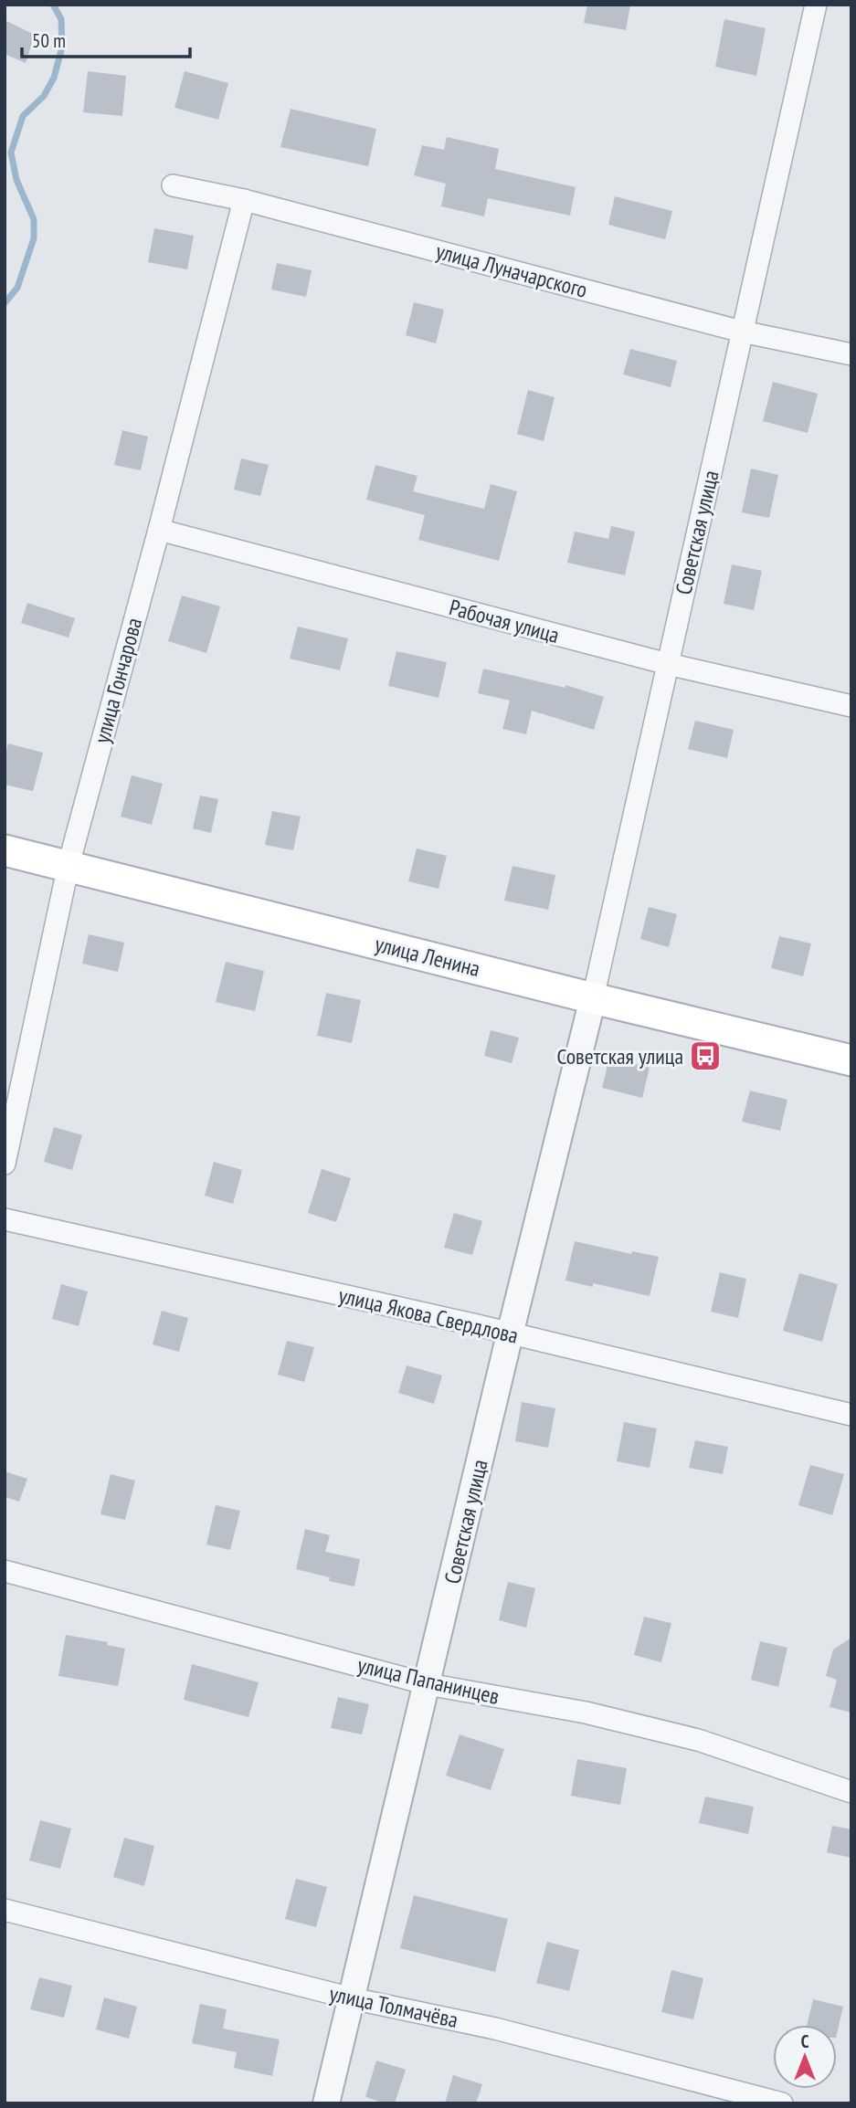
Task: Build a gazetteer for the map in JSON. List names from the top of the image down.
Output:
{
  "streets": {
    "main road": ["улица Ленина"],
    "street": [
      "улица Луначарского",
      "Советская улица",
      "Рабочая улица",
      "улица Гончарова",
      "улица Якова Свердлова",
      "улица Папанинцев",
      "улица Толмачёва"
    ]
  },
  "crossings": [
    ["улица Луначарского", "Советская улица"],
    ["улица Луначарского", "улица Гончарова"],
    ["Советская улица", "Рабочая улица"],
    ["Советская улица", "улица Ленина"],
    ["Советская улица", "улица Якова Свердлова"],
    ["Советская улица", "улица Папанинцев"],
    ["Советская улица", "улица Толмачёва"],
    ["Рабочая улица", "улица Гончарова"],
    ["улица Гончарова", "улица Ленина"]
  ],
  "places": {
    "bus stop": ["Советская улица"]
  },
  "scale_bar": "50 m",
  "north": "top"
}
